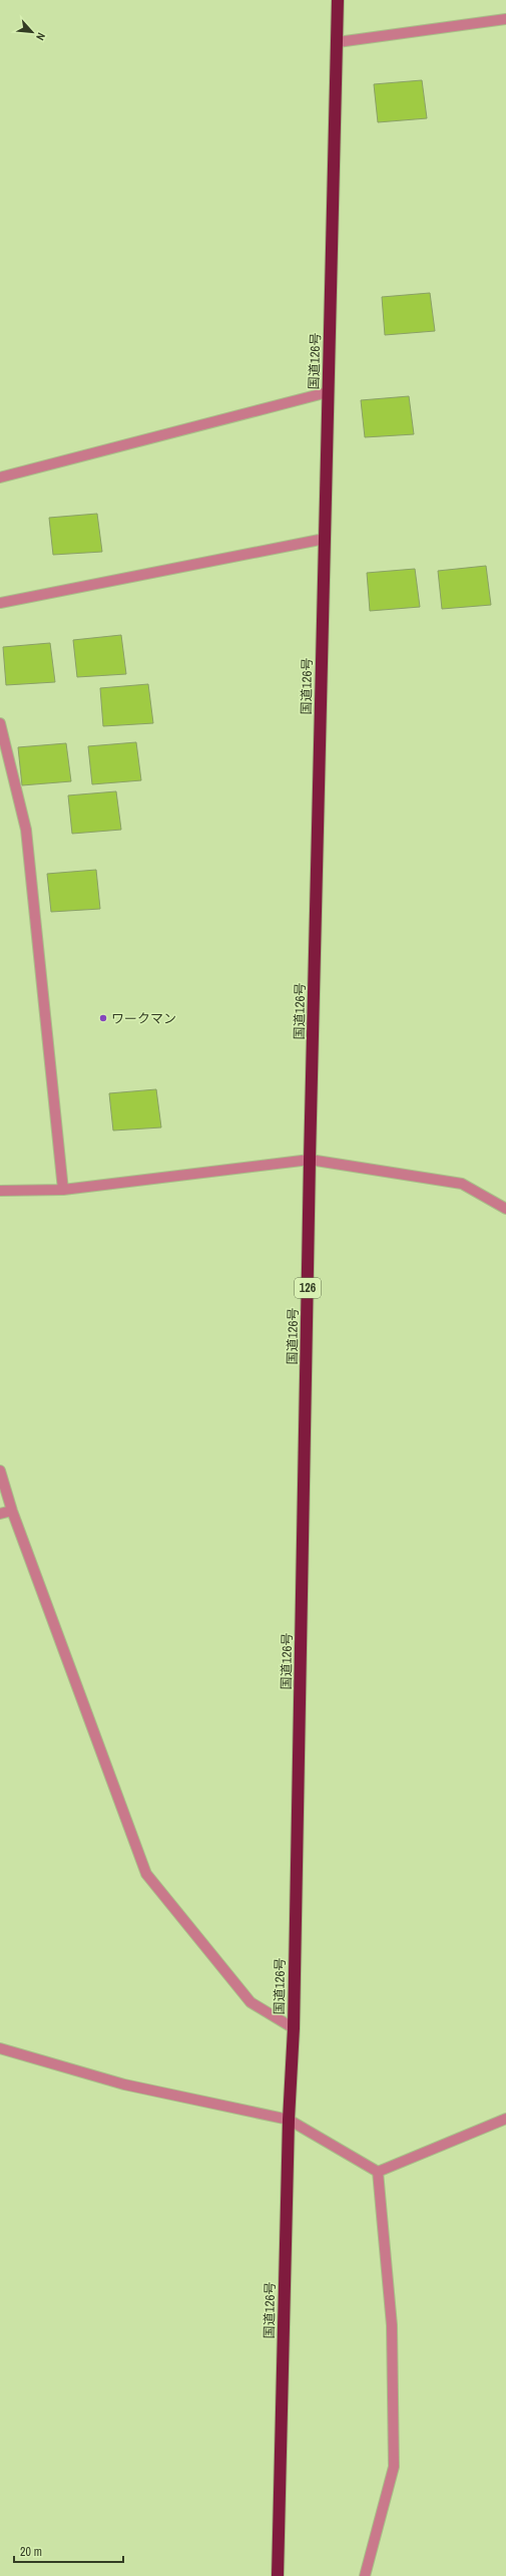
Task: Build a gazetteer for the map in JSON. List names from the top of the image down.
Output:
{
  "streets": {
    "highway": ["国道126号", "126"]
  },
  "places": ["ワークマン"],
  "scale_bar": "20 m",
  "north": "bottom right"
}
